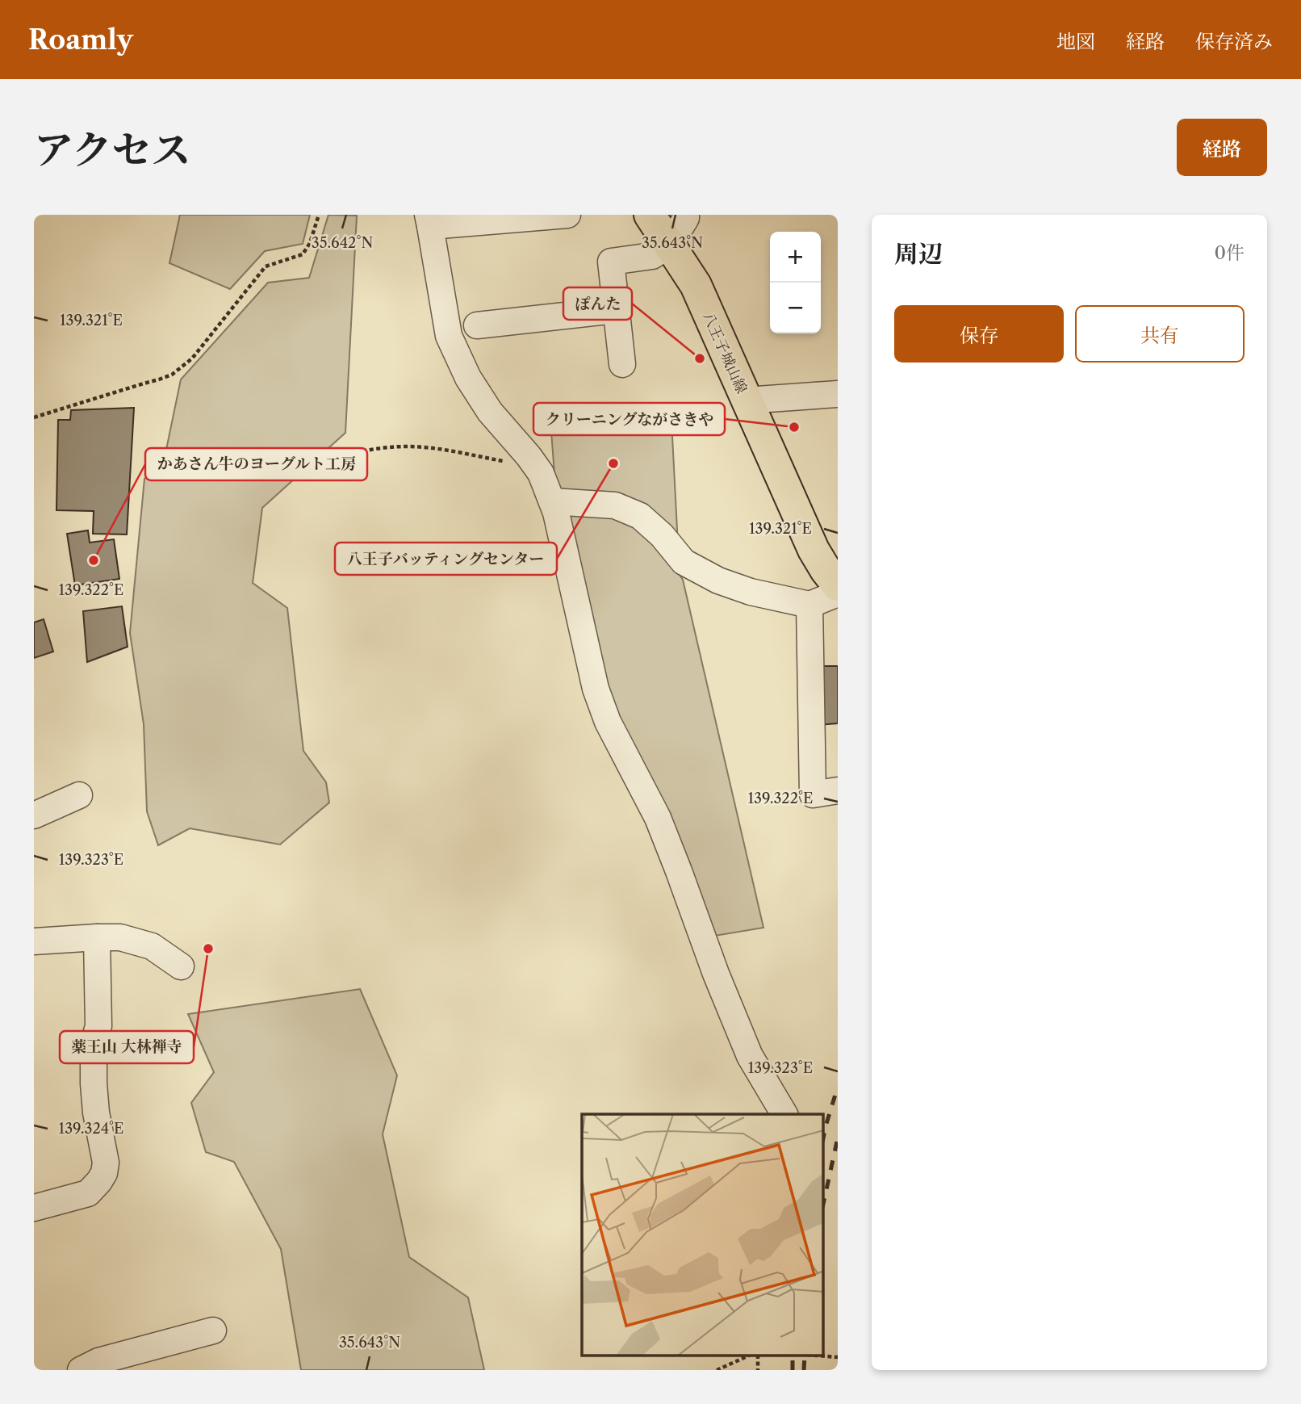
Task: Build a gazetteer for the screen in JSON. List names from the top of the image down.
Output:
{
  "streets": {
    "main road": ["八王子城山線"]
  },
  "places": [
    "ぽんた",
    "クリーニングながさきや",
    "八王子バッティングセンター",
    "かあさん牛のヨーグルト工房",
    "薬王山 大林禅寺"
  ],
  "page": {
    "header": "Roamly",
    "nav": ["地図", "経路", "保存済み"],
    "title": "アクセス",
    "buttons": [
      "経路",
      ["保存", "共有"]
    ],
    "heading": ["周辺", "0件"],
    "map_buttons": ["+", "−"]
  },
  "coordinates": [
    "35.642°N",
    "35.643°N",
    "139.321°E",
    "139.322°E",
    "139.323°E",
    "139.324°E"
  ]
}
